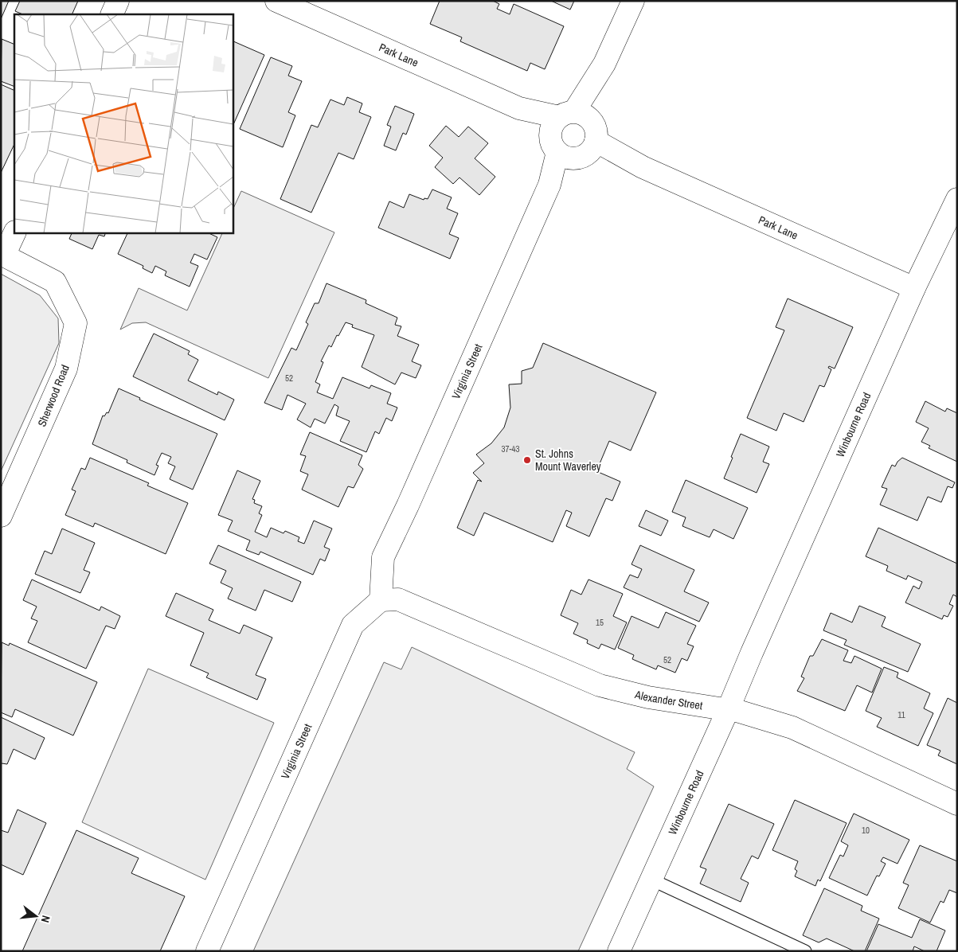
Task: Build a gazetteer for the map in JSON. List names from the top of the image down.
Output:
{
  "streets": {
    "street": [
      "Park Lane",
      "Virginia Street",
      "Sherwood Road",
      "Winbourne Road",
      "Alexander Street"
    ]
  },
  "crossings": [
    ["Park Lane", "Virginia Street"],
    ["Park Lane", "Winbourne Road"],
    ["Virginia Street", "Alexander Street"],
    ["Winbourne Road", "Alexander Street"]
  ],
  "places": ["St. Johns Mount Waverley"],
  "house_numbers": [
    "52",
    "37-43",
    "15",
    "52",
    "11",
    "10"
  ],
  "north": "right"
}
